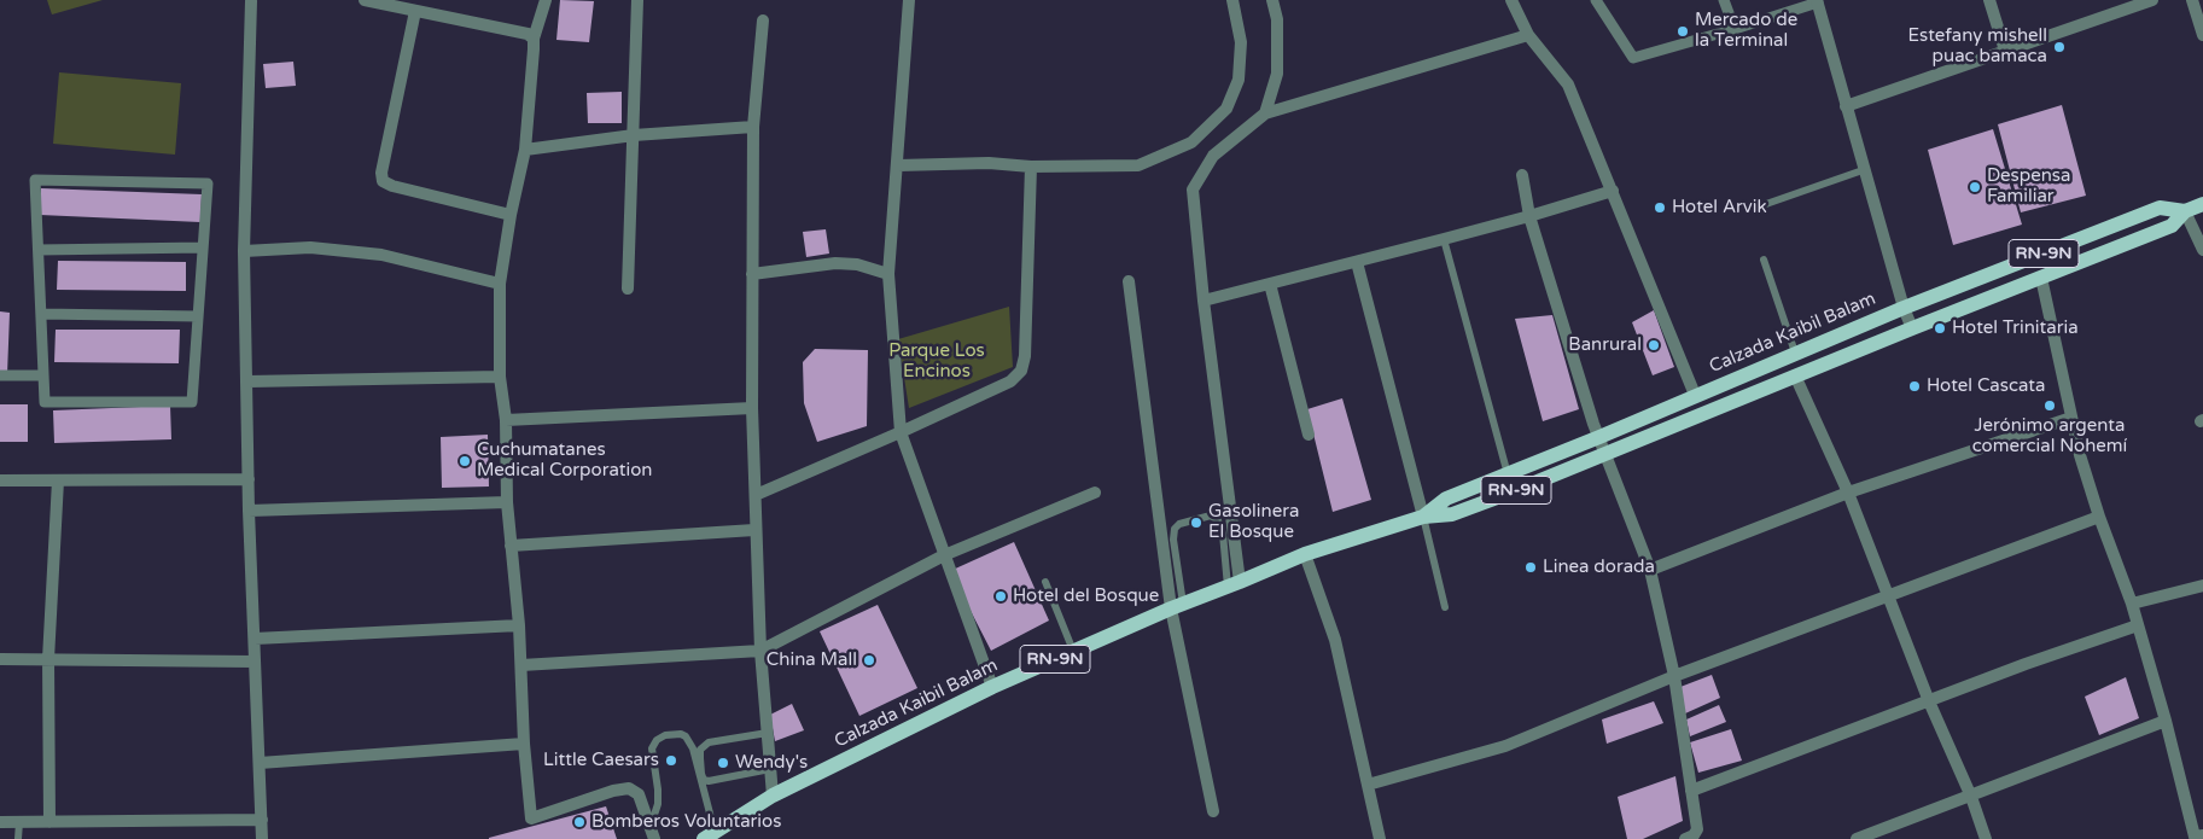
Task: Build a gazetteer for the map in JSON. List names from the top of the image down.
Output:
{
  "streets": {
    "main road": ["RN-9N", "Calzada Kaibil Balam"]
  },
  "parks": ["Parque Los Encinos"],
  "places": [
    "Mercado de la Terminal",
    "Estefany mishell puac bamaca",
    "Despensa Familiar",
    "Hotel Arvik",
    "Hotel Trinitaria",
    "Banrural",
    "Hotel Cascata",
    "Jerónimo argenta comercial Nohemí",
    "Cuchumatanes Medical Corporation",
    "Gasolinera El Bosque",
    "Linea dorada",
    "Hotel del Bosque",
    "China Mall",
    "Little Caesars",
    "Wendy's",
    "Bomberos Voluntarios"
  ]
}
